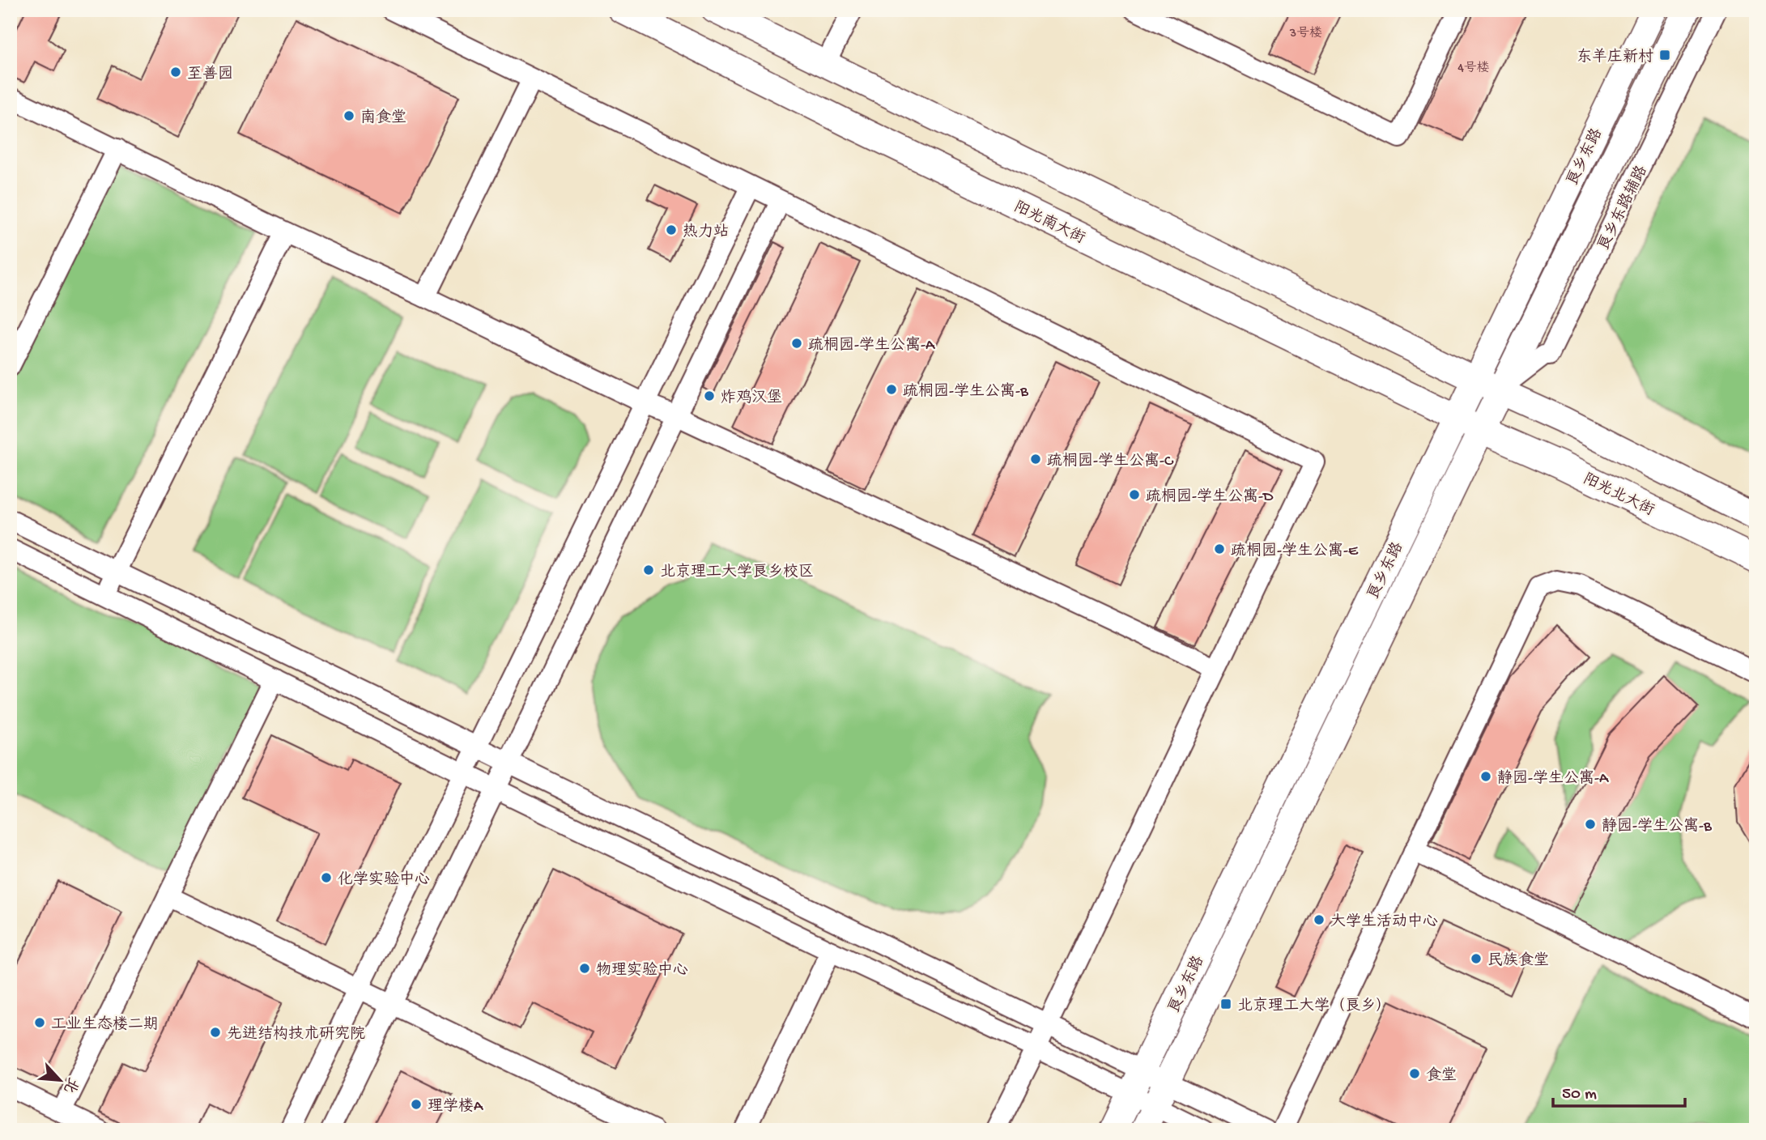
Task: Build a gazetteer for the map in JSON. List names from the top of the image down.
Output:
{
  "streets": {
    "main road": ["良乡东路", "阳光南大街", "阳光北大街"],
    "street": ["良乡东路辅路"]
  },
  "crossings": [
    ["良乡东路", "良乡东路辅路"],
    ["良乡东路", "阳光南大街"],
    ["良乡东路", "阳光北大街"],
    ["阳光南大街", "阳光北大街"]
  ],
  "places": {
    "transit": ["东羊庄新村", "北京理工大学（良乡）"],
    "other": [
      "至善园",
      "南食堂",
      "热力站",
      "疏桐园-学生公寓-A",
      "疏桐园-学生公寓-B",
      "炸鸡汉堡",
      "疏桐园-学生公寓-C",
      "疏桐园-学生公寓-D",
      "疏桐园-学生公寓-E",
      "北京理工大学良乡校区",
      "静园-学生公寓-A",
      "静园-学生公寓-B",
      "化学实验中心",
      "大学生活动中心",
      "民族食堂",
      "物理实验中心",
      "工业生态楼二期",
      "先进结构技术研究院",
      "食堂",
      "理学楼A"
    ]
  },
  "house_numbers": ["3号楼", "4号楼"],
  "scale_bar": "50 m",
  "north": "bottom right"
}
